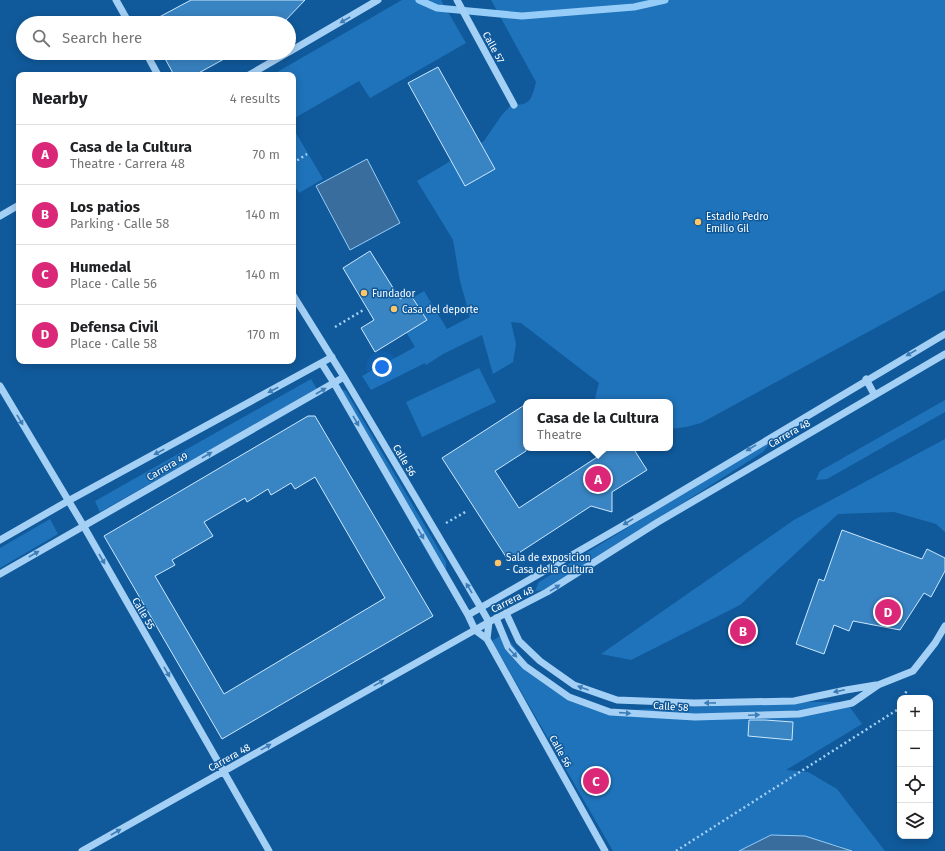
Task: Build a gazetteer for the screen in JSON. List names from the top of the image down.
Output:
{
  "streets": {
    "street": [
      "Calle 57",
      "Carrera 48",
      "Calle 56",
      "Carrera 49",
      "Calle 55",
      "Calle 58"
    ]
  },
  "crossings": [
    ["Carrera 48", "Calle 56"],
    ["Carrera 48", "Calle 55"],
    ["Carrera 48", "Calle 58"],
    ["Calle 56", "Carrera 49"],
    ["Carrera 49", "Calle 55"]
  ],
  "one_way": ["Calle 55"],
  "places": [
    "Estadio Pedro Emilio Gil",
    "Fundador",
    "Casa del deporte",
    "Sala de exposicion - Casa de la Cultura"
  ],
  "page": {
    "search": "Search here",
    "heading": ["Nearby", "4 results"],
    "list": [
      {
        "mark": "A",
        "name": "Casa de la Cultura",
        "note": "Theatre · Carrera 48",
        "value": "70 m"
      },
      {
        "mark": "B",
        "name": "Los patios",
        "note": "Parking · Calle 58",
        "value": "140 m"
      },
      {
        "mark": "C",
        "name": "Humedal",
        "note": "Place · Calle 56",
        "value": "140 m"
      },
      {
        "mark": "D",
        "name": "Defensa Civil",
        "note": "Place · Calle 58",
        "value": "170 m"
      }
    ],
    "popup": ["Casa de la Cultura", "Theatre"],
    "pins": [
      "A",
      "D",
      "B",
      "C"
    ],
    "map_buttons": ["+", "−"]
  }
}
